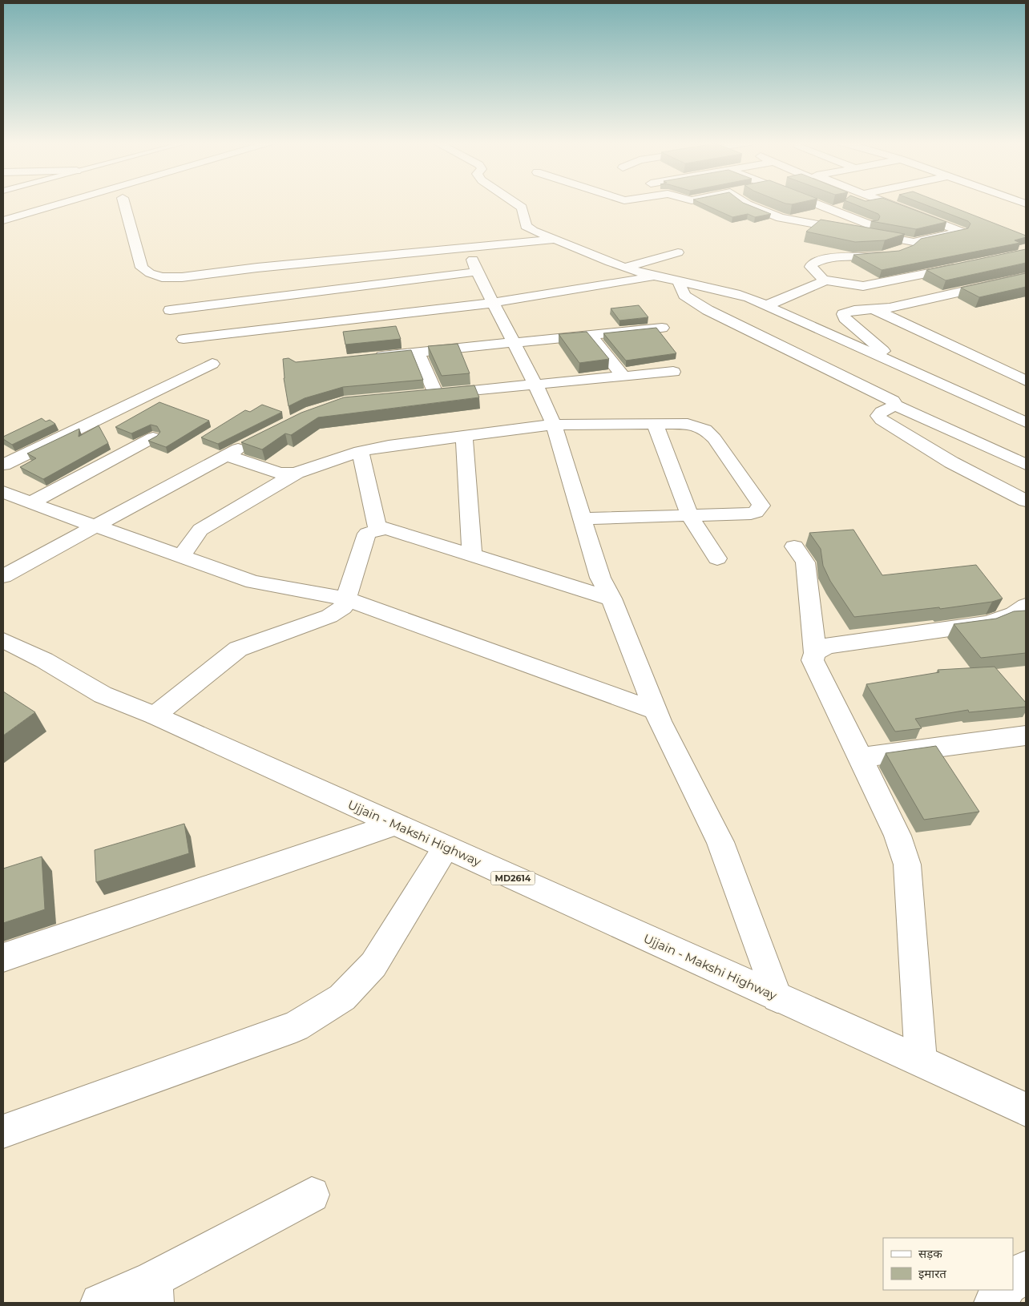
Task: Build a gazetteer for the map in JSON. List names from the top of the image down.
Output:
{
  "streets": {
    "main road": ["Ujjain - Makshi Highway", "MD2614"]
  },
  "legend": ["सड़क", "इमारत"]
}
